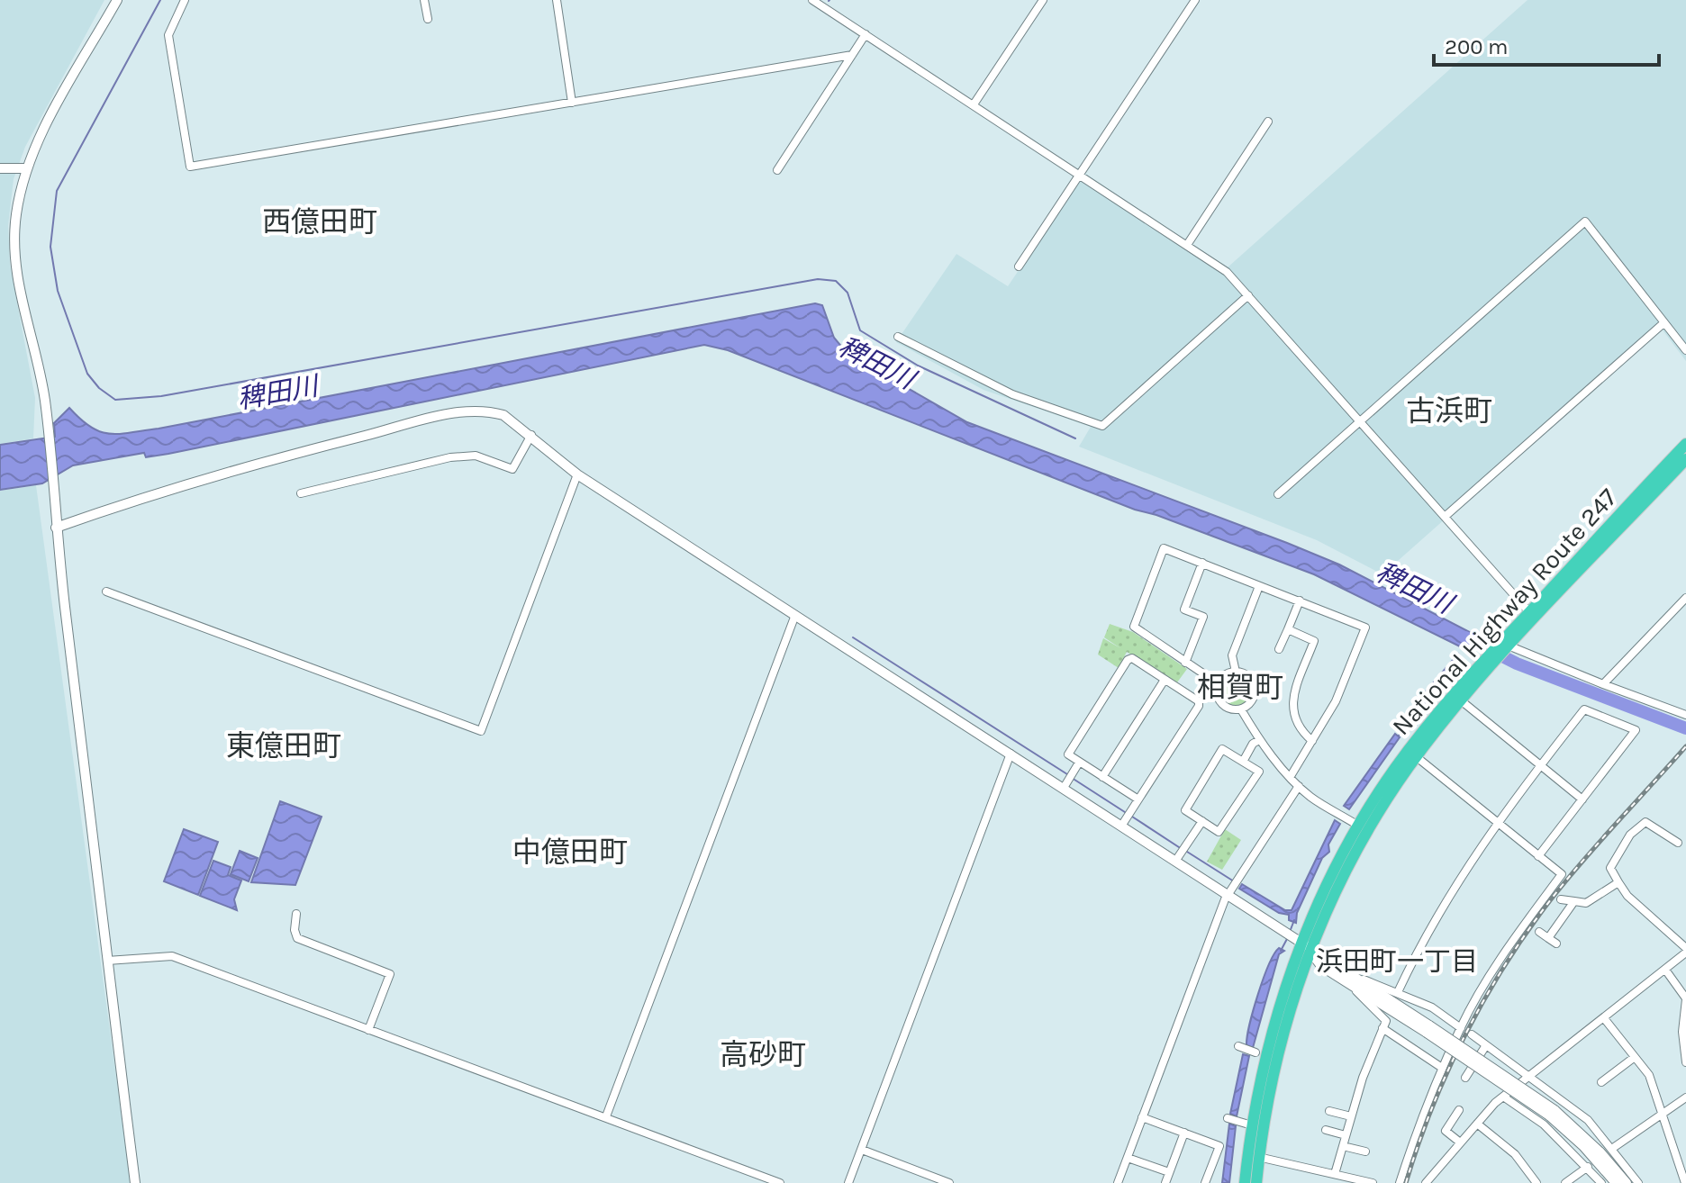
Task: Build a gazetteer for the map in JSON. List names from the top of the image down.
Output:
{
  "streets": {
    "highway": ["National Highway Route 247"]
  },
  "districts": [
    "西億田町",
    "古浜町",
    "相賀町",
    "東億田町",
    "中億田町",
    "浜田町一丁目",
    "高砂町"
  ],
  "water": ["稗田川"],
  "scale_bar": "200 m"
}
